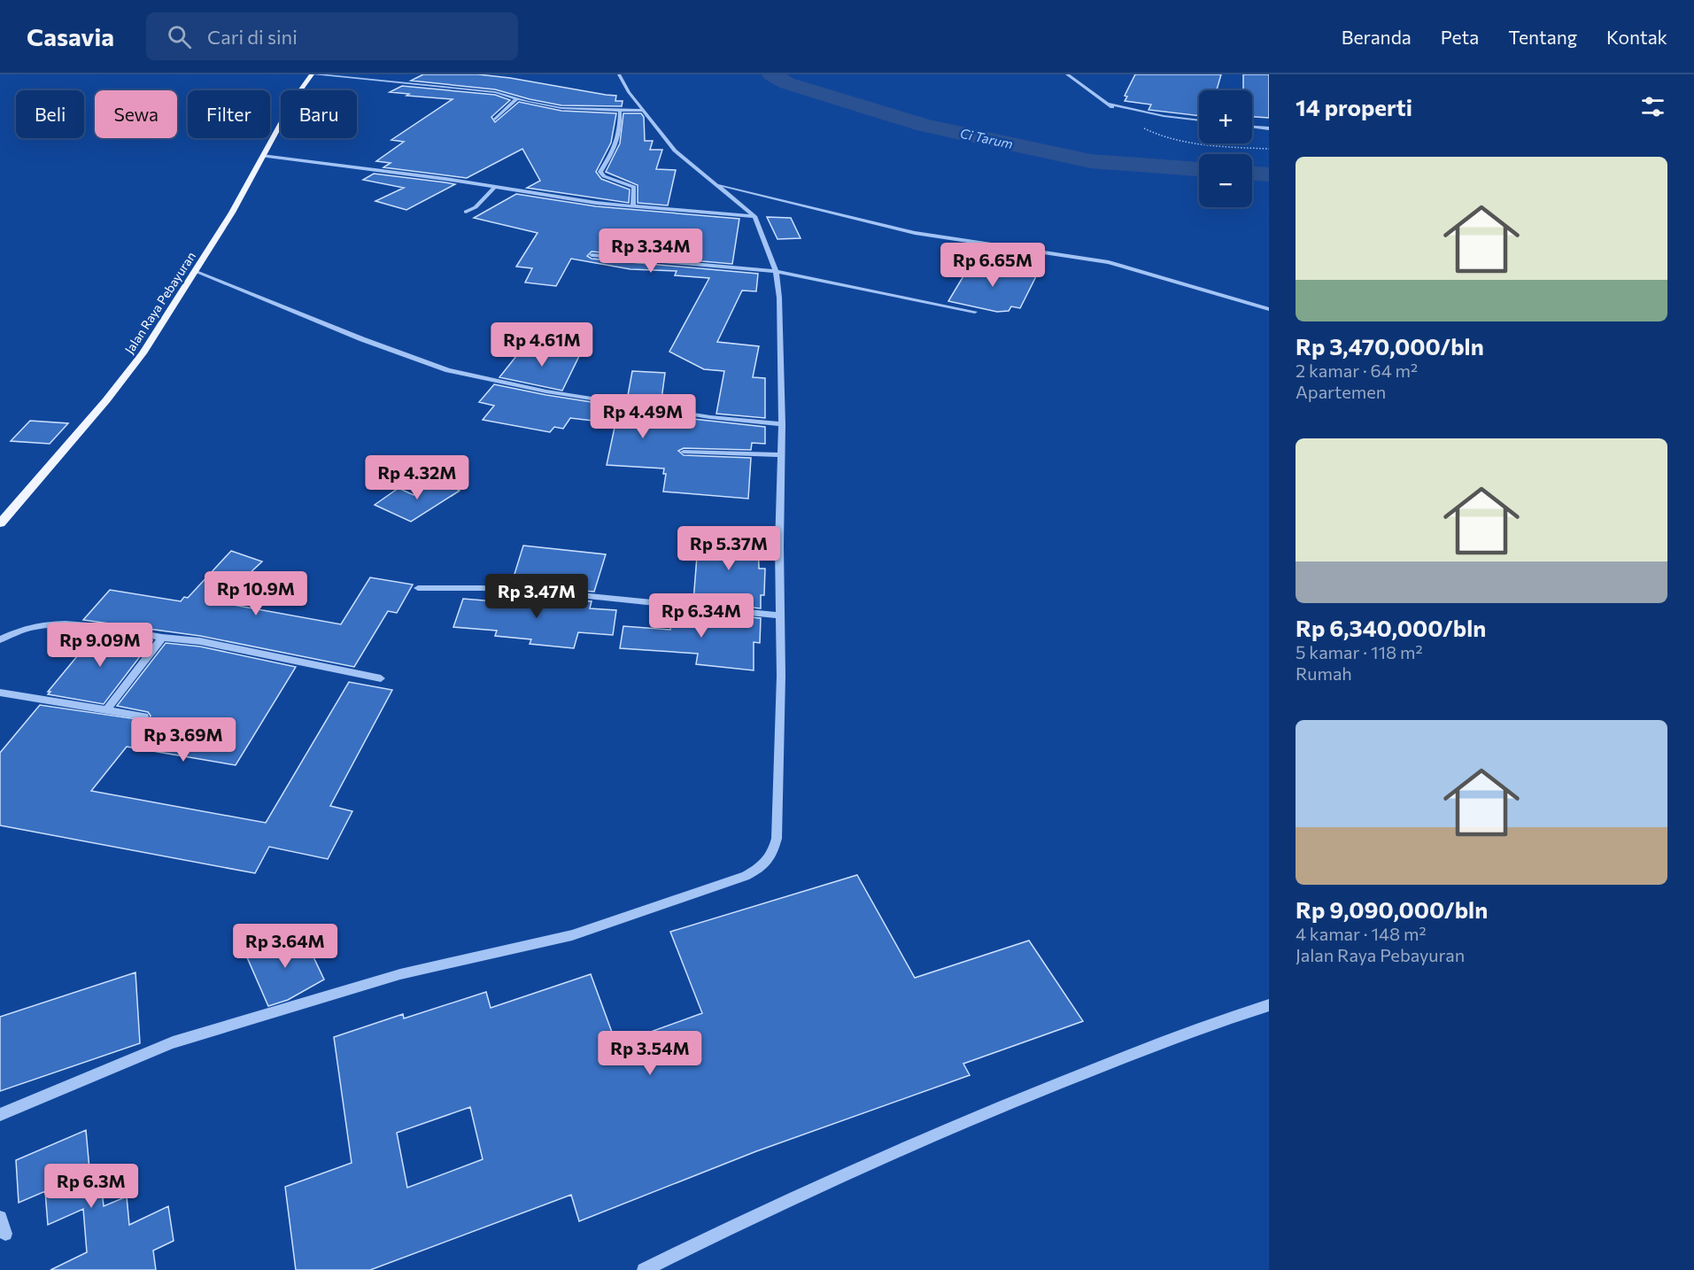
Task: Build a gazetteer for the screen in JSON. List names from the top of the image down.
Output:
{
  "streets": {
    "main road": ["Jalan Raya Pebayuran"]
  },
  "water": ["Ci Tarum"],
  "page": {
    "header": "Casavia",
    "search": "Cari di sini",
    "nav": [
      "Beranda",
      "Peta",
      "Tentang",
      "Kontak"
    ],
    "heading": "14 properti",
    "map_buttons": ["+", "−"],
    "chip": [
      "Beli",
      "Sewa",
      "Filter",
      "Baru"
    ],
    "list": [
      {
        "name": "Rp 3,470,000/bln",
        "note": "2 kamar · 64 m² · Apartemen"
      },
      {
        "name": "Rp 6,340,000/bln",
        "note": "5 kamar · 118 m² · Rumah"
      },
      {
        "name": "Rp 9,090,000/bln",
        "note": "4 kamar · 148 m² · Jalan Raya Pebayuran"
      }
    ],
    "price": [
      "Rp 3.34M",
      "Rp 6.65M",
      "Rp 4.61M",
      "Rp 4.49M",
      "Rp 4.32M",
      "Rp 5.37M",
      "Rp 10.9M",
      "Rp 3.47M",
      "Rp 6.34M",
      "Rp 9.09M",
      "Rp 3.69M",
      "Rp 3.64M",
      "Rp 3.54M",
      "Rp 6.3M"
    ]
  }
}
